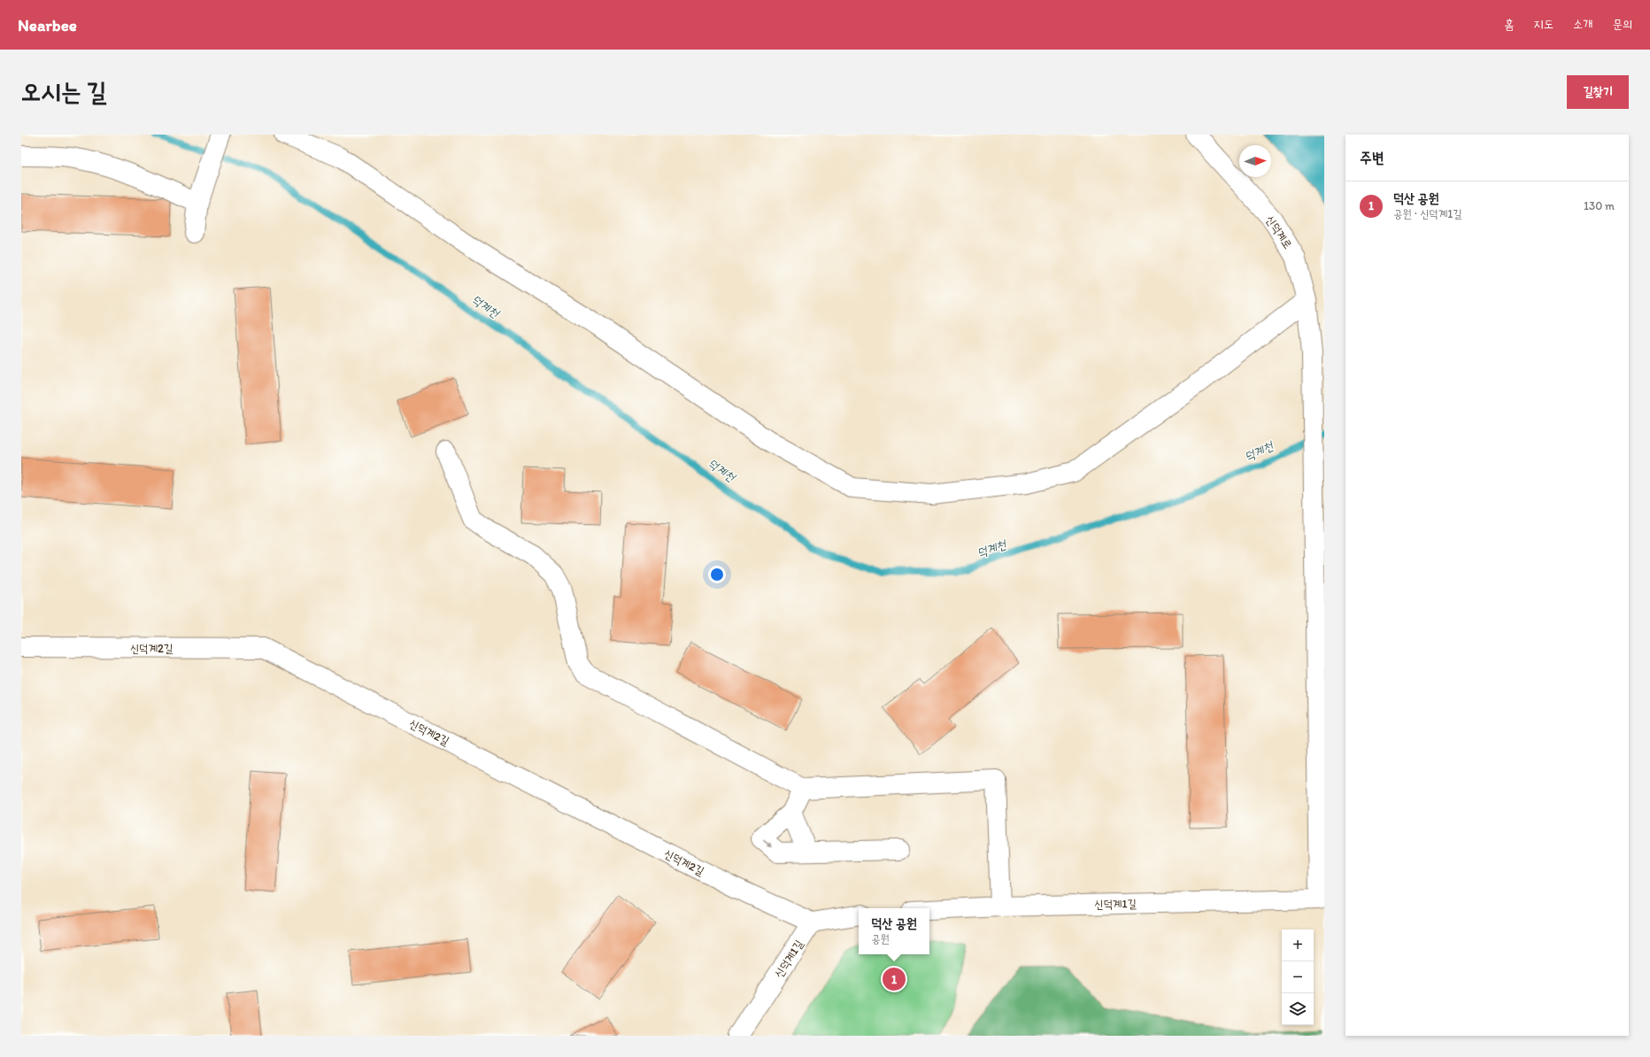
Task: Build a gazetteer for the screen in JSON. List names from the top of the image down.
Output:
{
  "streets": {
    "street": ["신덕계로", "신덕계2길", "신덕계1길"]
  },
  "crossings": [
    ["신덕계로", "신덕계1길"],
    ["신덕계2길", "신덕계1길"]
  ],
  "water": ["덕계천"],
  "north": "right",
  "page": {
    "header": "Nearbee",
    "nav": [
      "홈",
      "지도",
      "소개",
      "문의"
    ],
    "buttons": "길찾기",
    "title": "오시는 길",
    "heading": "주변",
    "list": [
      {
        "mark": "1",
        "name": "덕산 공원",
        "note": "공원 · 신덕계1길",
        "value": "130 m"
      }
    ],
    "popup": ["덕산 공원", "공원"],
    "map_buttons": ["+", "−"],
    "pins": "1"
  }
}
